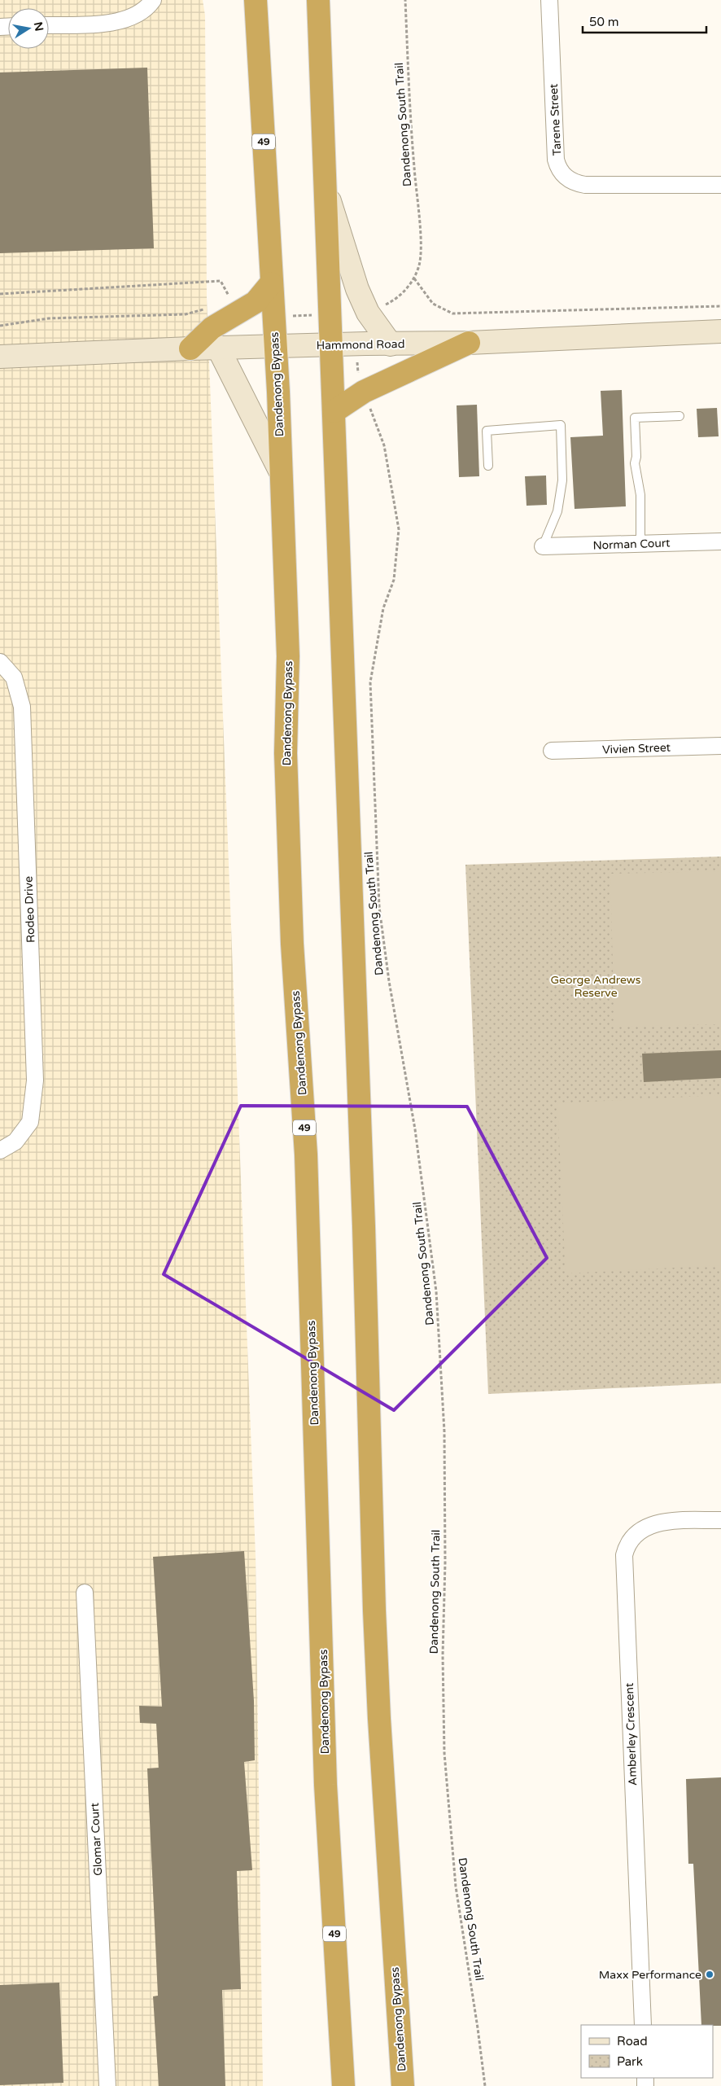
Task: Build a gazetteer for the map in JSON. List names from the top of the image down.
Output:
{
  "streets": {
    "highway": ["49", "Dandenong Bypass"],
    "main road": ["Hammond Road"],
    "street": [
      "Tarene Street",
      "Norman Court",
      "Vivien Street",
      "Rodeo Drive",
      "Amberley Crescent",
      "Glomar Court"
    ],
    "path": ["Dandenong South Trail"]
  },
  "crossings": [
    ["Hammond Road", "Dandenong Bypass"]
  ],
  "parks": ["George Andrews Reserve"],
  "places": ["Maxx Performance"],
  "legend": ["Road", "Park"],
  "scale_bar": "50 m",
  "north": "right"
}
